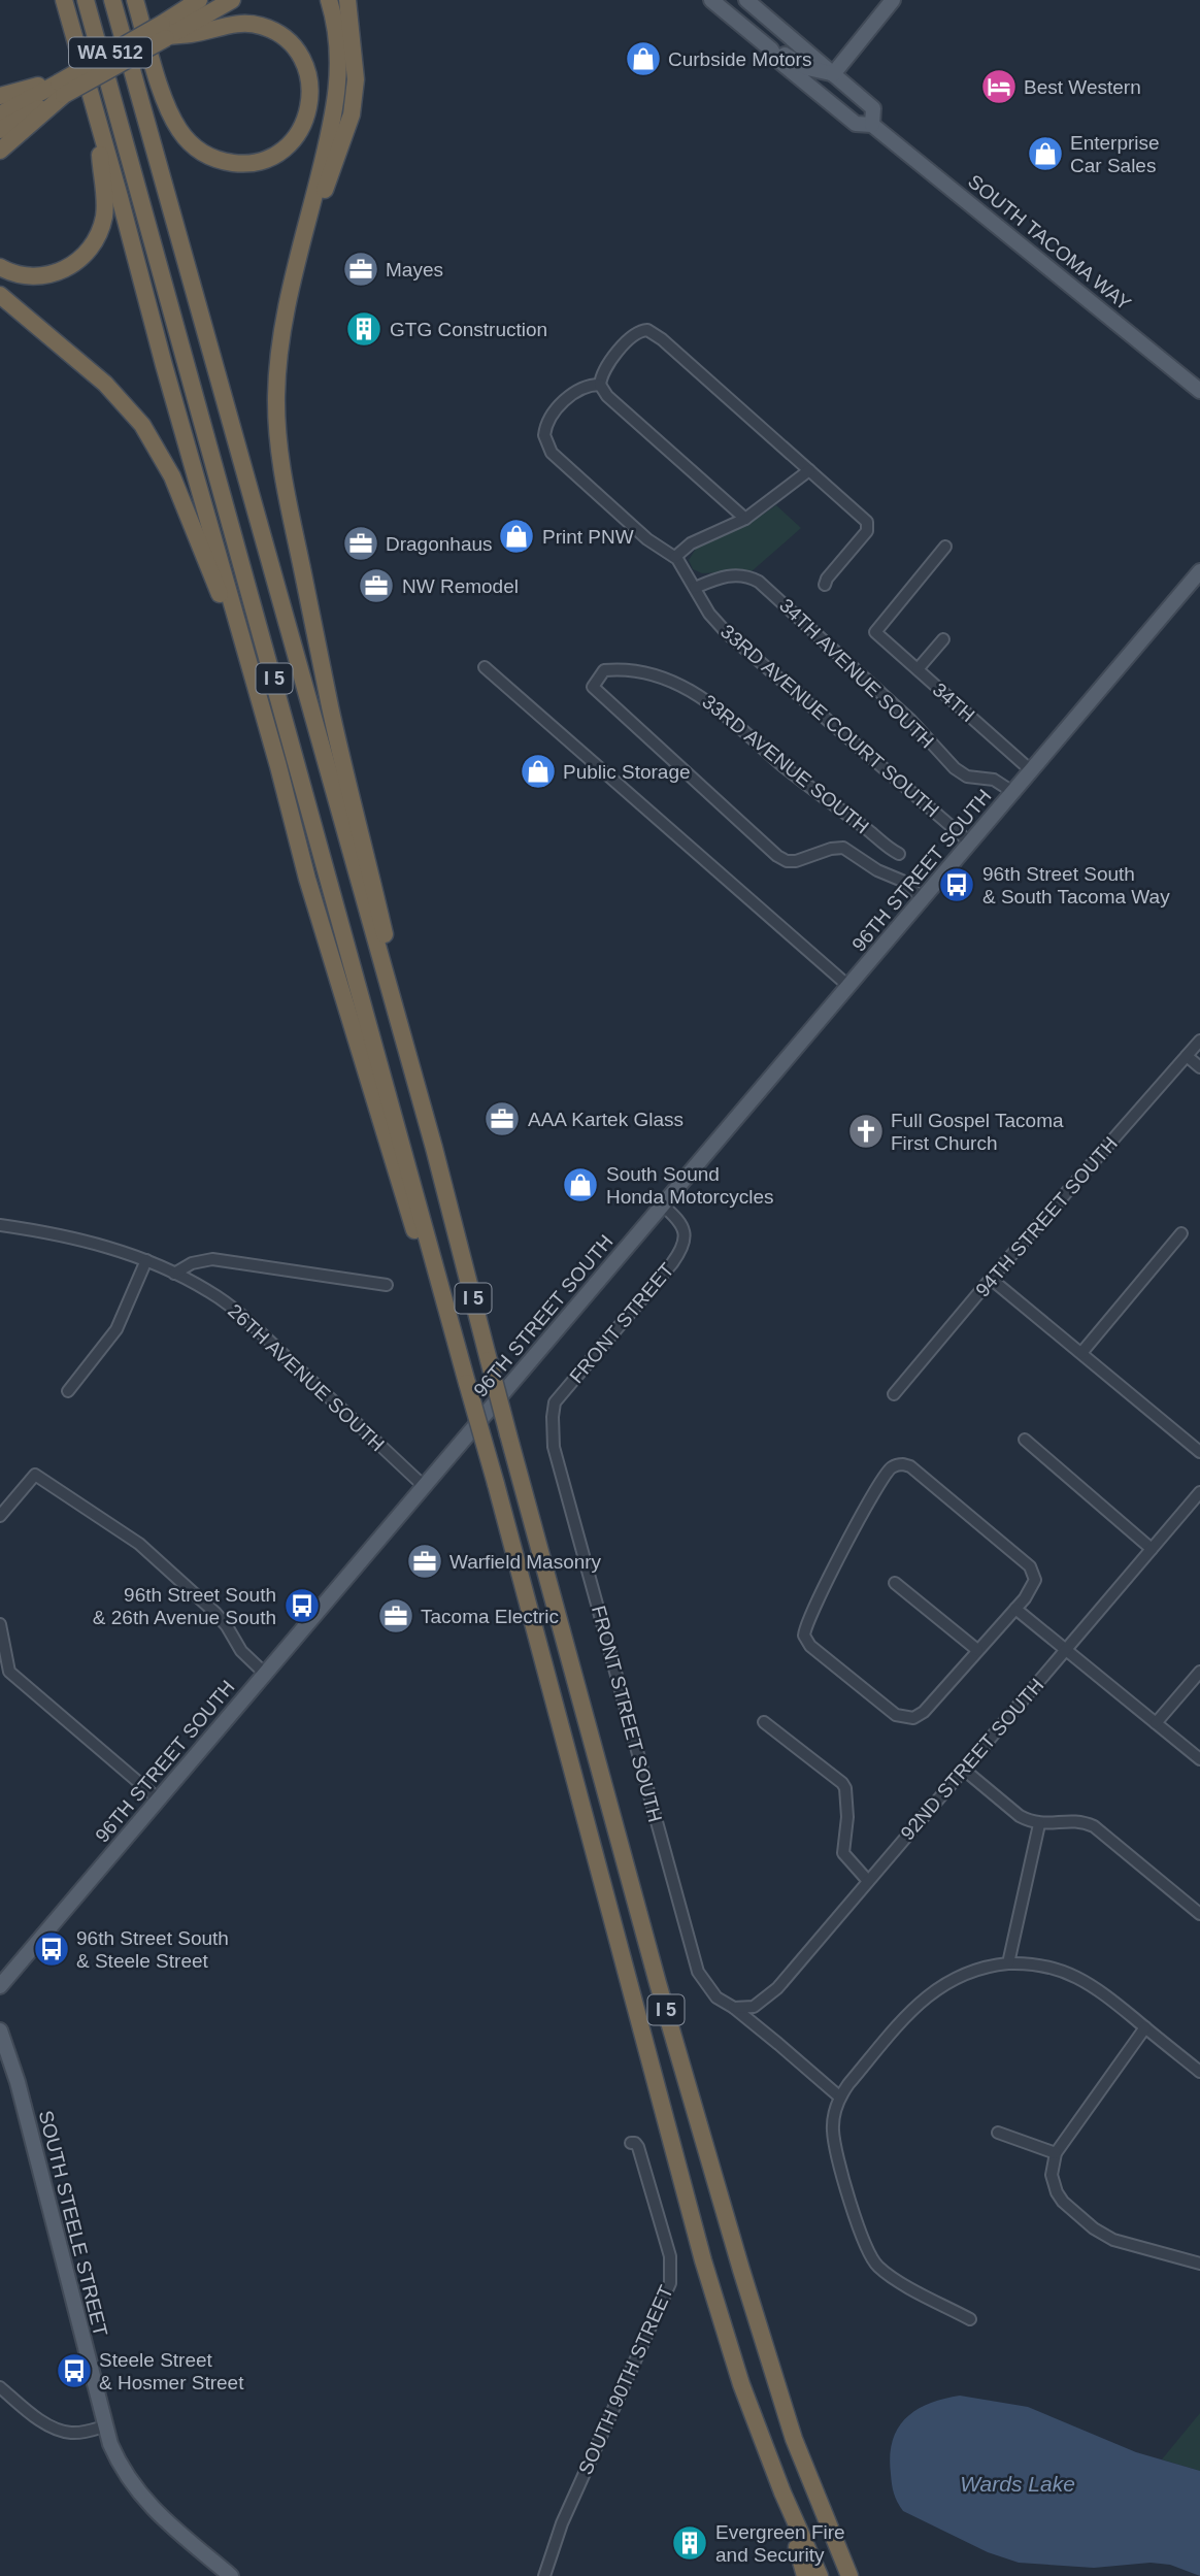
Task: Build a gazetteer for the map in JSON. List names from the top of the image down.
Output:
{
  "streets": {
    "highway": ["WA 512", "I 5"],
    "main road": ["SOUTH TACOMA WAY", "96TH STREET SOUTH", "SOUTH STEELE STREET"],
    "street": [
      "34TH AVENUE SOUTH",
      "34TH",
      "33RD AVENUE COURT SOUTH",
      "33RD AVENUE SOUTH",
      "94TH STREET SOUTH",
      "FRONT STREET",
      "26TH AVENUE SOUTH",
      "FRONT STREET SOUTH",
      "92ND STREET SOUTH",
      "SOUTH 90TH STREET"
    ]
  },
  "crossings": [
    ["34TH AVENUE SOUTH", "33RD AVENUE COURT SOUTH"],
    ["34TH AVENUE SOUTH", "96TH STREET SOUTH"],
    ["34TH", "96TH STREET SOUTH"],
    ["33RD AVENUE COURT SOUTH", "96TH STREET SOUTH"],
    ["33RD AVENUE SOUTH", "96TH STREET SOUTH"],
    ["96TH STREET SOUTH", "FRONT STREET"],
    ["96TH STREET SOUTH", "26TH AVENUE SOUTH"],
    ["FRONT STREET", "FRONT STREET SOUTH"],
    ["FRONT STREET SOUTH", "92ND STREET SOUTH"]
  ],
  "water": ["Wards Lake"],
  "places": {
    "shop": [
      "Curbside Motors",
      "Enterprise Car Sales",
      "Print PNW",
      "Public Storage",
      "South Sound Honda Motorcycles"
    ],
    "hotel": ["Best Western"],
    "office": [
      "Mayes",
      "Dragonhaus",
      "NW Remodel",
      "AAA Kartek Glass",
      "Warfield Masonry",
      "Tacoma Electric"
    ],
    "building": ["GTG Construction", "Evergreen Fire and Security"],
    "bus stop": [
      "96th Street South & South Tacoma Way",
      "96th Street South & 26th Avenue South",
      "96th Street South & Steele Street",
      "Steele Street & Hosmer Street"
    ],
    "church": ["Full Gospel Tacoma First Church"]
  }
}
